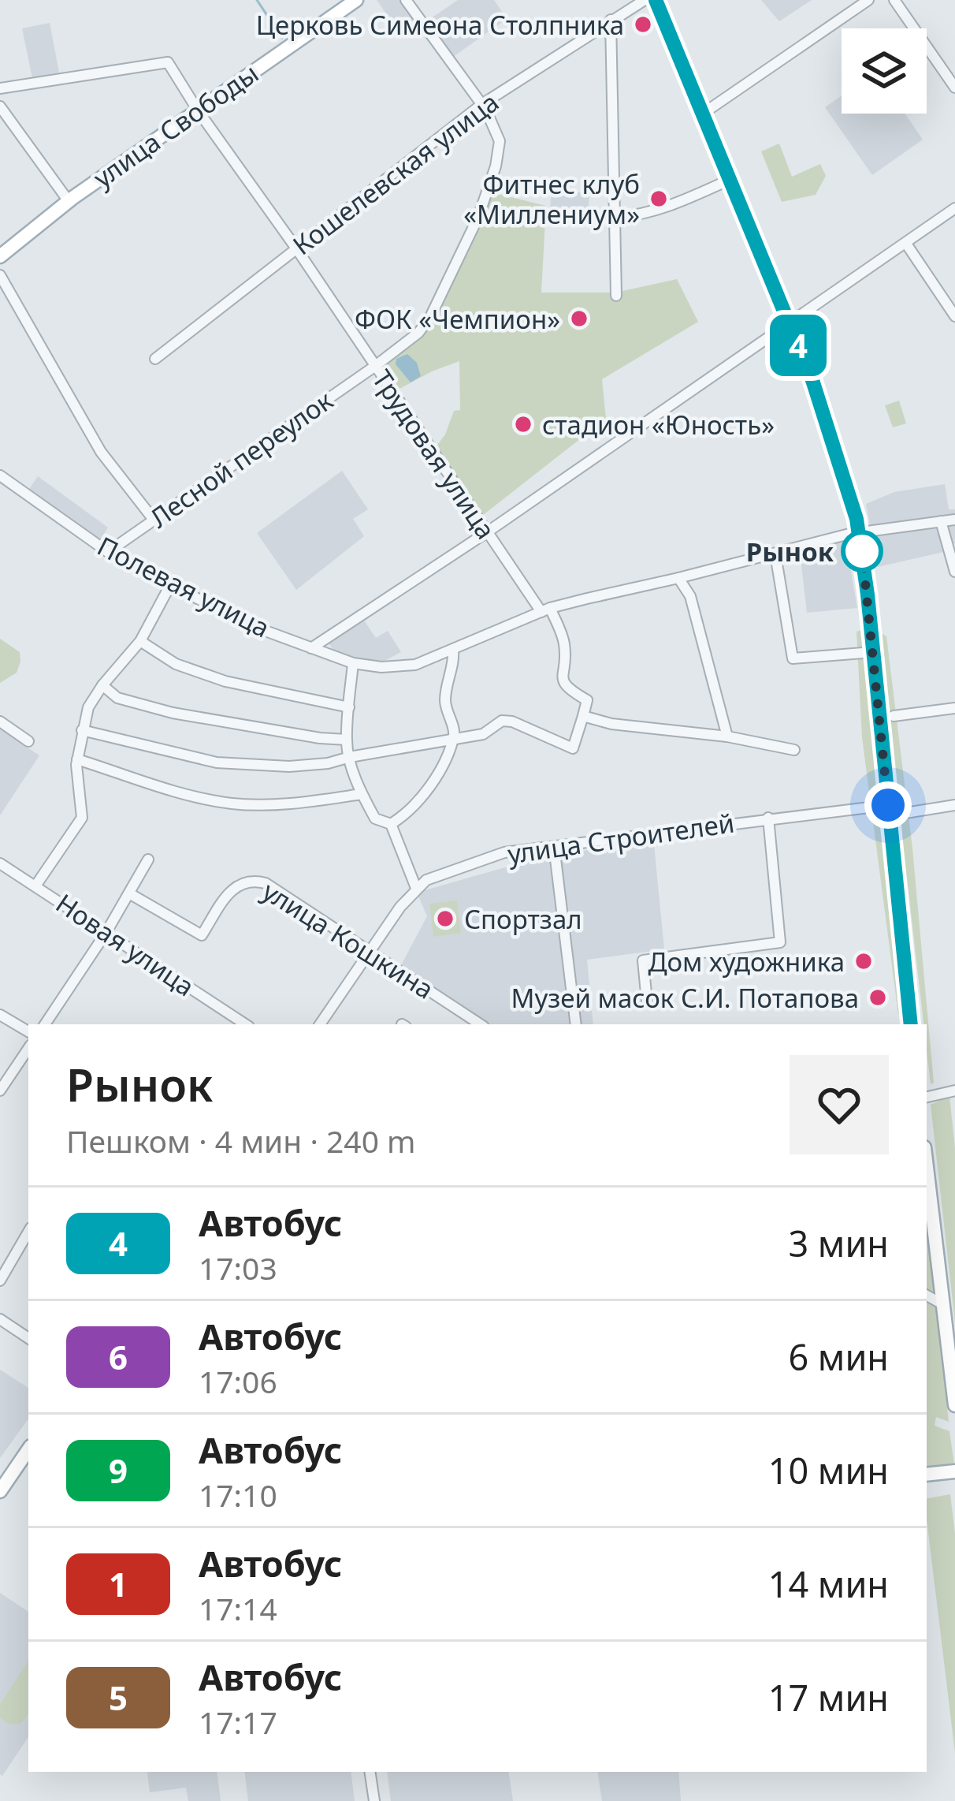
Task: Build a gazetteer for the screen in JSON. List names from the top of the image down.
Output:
{
  "streets": {
    "main road": ["улица Свободы"],
    "street": [
      "Кошелевская улица",
      "Трудовая улица",
      "Лесной переулок",
      "Полевая улица",
      "улица Строителей",
      "улица Кошкина",
      "Новая улица"
    ]
  },
  "crossings": [
    ["улица Свободы", "Трудовая улица"],
    ["Кошелевская улица", "Трудовая улица"],
    ["Кошелевская улица", "Лесной переулок"],
    ["Трудовая улица", "Лесной переулок"],
    ["Трудовая улица", "Полевая улица"],
    ["Лесной переулок", "Полевая улица"],
    ["улица Строителей", "улица Кошкина"]
  ],
  "places": [
    "Церковь Симеона Столпника",
    "Фитнес клуб «Миллениум»",
    "ФОК «Чемпион»",
    "стадион «Юность»",
    "Рынок",
    "Спортзал",
    "Дом художника",
    "Музей масок С.И. Потапова"
  ],
  "lines": ["bus line 4"],
  "page": {
    "on_map": "4",
    "heading": ["Рынок", "Пешком · 4 мин · 240 m"],
    "list": [
      {
        "mark": "4",
        "name": "Автобус",
        "note": "17:03",
        "value": "3 мин"
      },
      {
        "mark": "6",
        "name": "Автобус",
        "note": "17:06",
        "value": "6 мин"
      },
      {
        "mark": "9",
        "name": "Автобус",
        "note": "17:10",
        "value": "10 мин"
      },
      {
        "mark": "1",
        "name": "Автобус",
        "note": "17:14",
        "value": "14 мин"
      },
      {
        "mark": "5",
        "name": "Автобус",
        "note": "17:17",
        "value": "17 мин"
      }
    ]
  }
}
